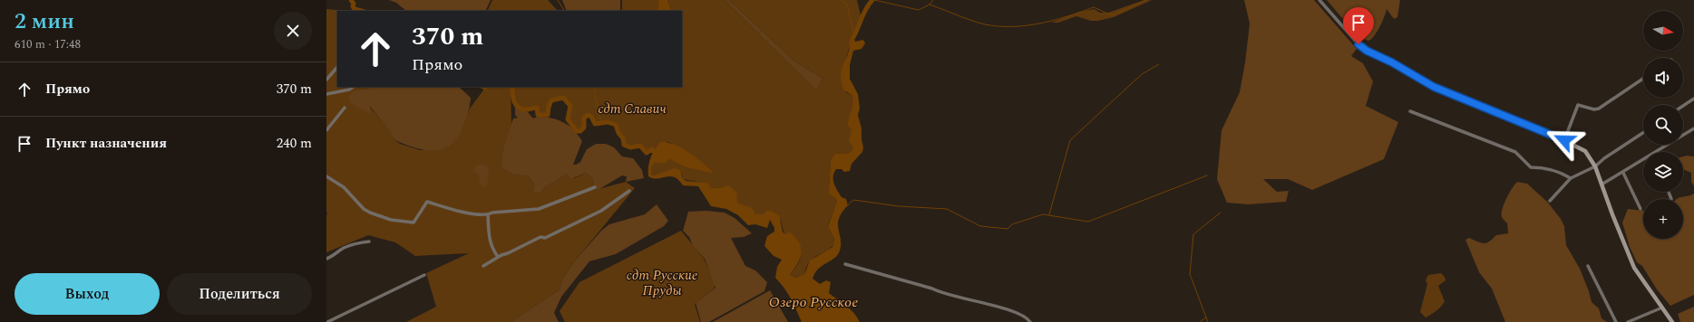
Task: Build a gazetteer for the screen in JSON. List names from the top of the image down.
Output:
{
  "water": ["Озеро Русское"],
  "parks": ["сдт Славич", "сдт Русские Пруды"],
  "north": "right",
  "page": {
    "heading": ["2 мин", "610 m · 17:48"],
    "map_buttons": "+",
    "turn": ["370 m", "Прямо"],
    "list": [
      {
        "name": "Прямо",
        "value": "370 m"
      },
      {
        "name": "Пункт назначения",
        "value": "240 m"
      }
    ],
    "buttons": ["Выход", "Поделиться"]
  }
}
